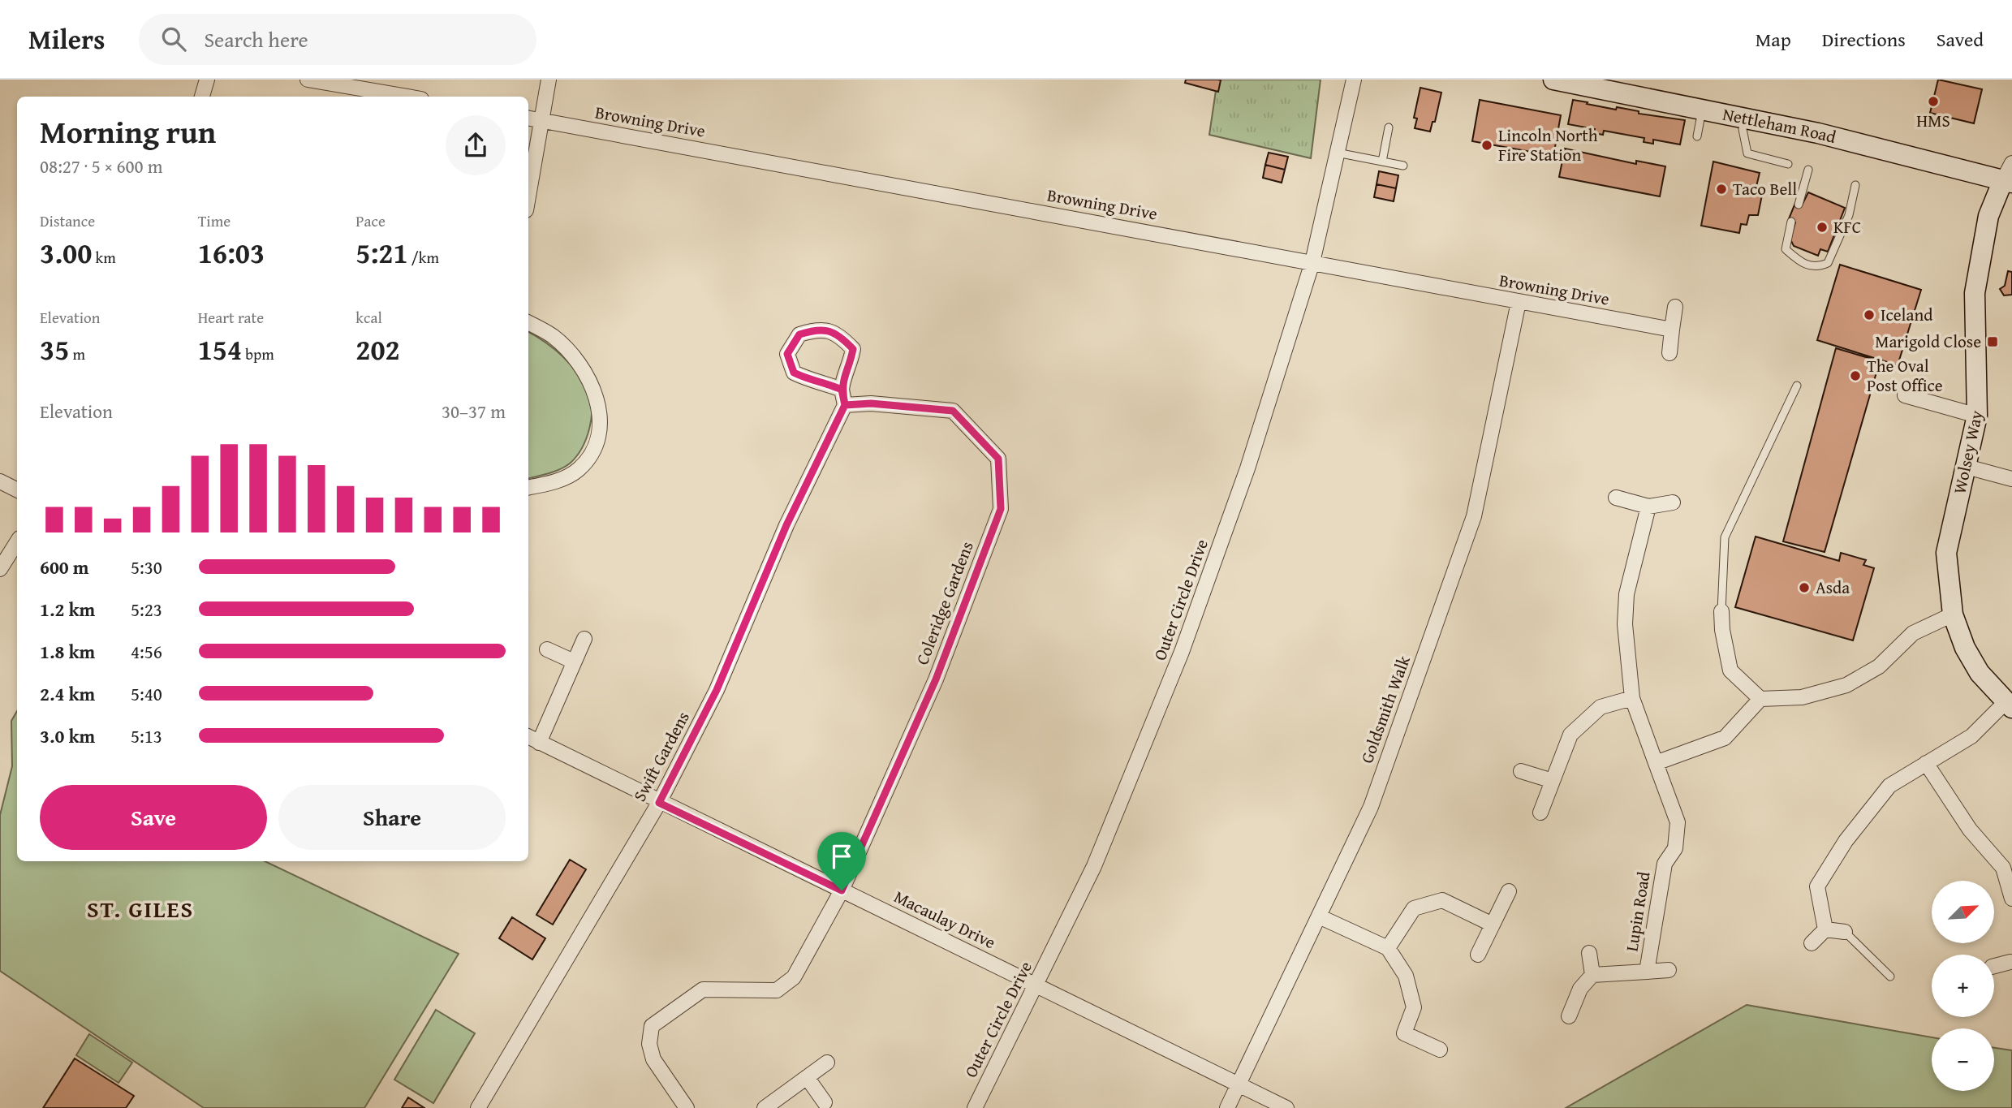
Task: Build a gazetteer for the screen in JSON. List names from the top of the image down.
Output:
{
  "streets": {
    "street": [
      "Browning Drive",
      "Nettleham Road",
      "Wolsey Way",
      "Outer Circle Drive",
      "Coleridge Gardens",
      "Goldsmith Walk",
      "Swift Gardens",
      "Lupin Road",
      "Macaulay Drive"
    ]
  },
  "crossings": [
    ["Browning Drive", "Outer Circle Drive"],
    ["Browning Drive", "Goldsmith Walk"],
    ["Nettleham Road", "Wolsey Way"],
    ["Outer Circle Drive", "Macaulay Drive"],
    ["Coleridge Gardens", "Swift Gardens"],
    ["Coleridge Gardens", "Macaulay Drive"],
    ["Goldsmith Walk", "Macaulay Drive"],
    ["Swift Gardens", "Macaulay Drive"]
  ],
  "districts": ["ST. GILES"],
  "places": {
    "other": [
      "HMS",
      "Lincoln North Fire Station",
      "Taco Bell",
      "KFC",
      "Iceland",
      "The Oval Post Office",
      "Asda"
    ],
    "transit": ["Marigold Close"]
  },
  "north": "top right",
  "page": {
    "header": "Milers",
    "search": "Search here",
    "nav": ["Map", "Directions", "Saved"],
    "heading": ["Morning run", "08:27 · 5 × 600 m"],
    "stats": [
      ["Distance", "3.00 km"],
      ["Time", "16:03"],
      ["Pace", "5:21 /km"],
      ["Elevation", "35 m"],
      ["Heart rate", "154 bpm"],
      ["kcal", "202"]
    ],
    "chart": ["Elevation", "30–37 m"],
    "list": [
      {
        "name": "600 m",
        "note": "5:30"
      },
      {
        "name": "1.2 km",
        "note": "5:23"
      },
      {
        "name": "1.8 km",
        "note": "4:56"
      },
      {
        "name": "2.4 km",
        "note": "5:40"
      },
      {
        "name": "3.0 km",
        "note": "5:13"
      }
    ],
    "buttons": ["Save", "Share"],
    "map_buttons": ["+", "−"]
  }
}
